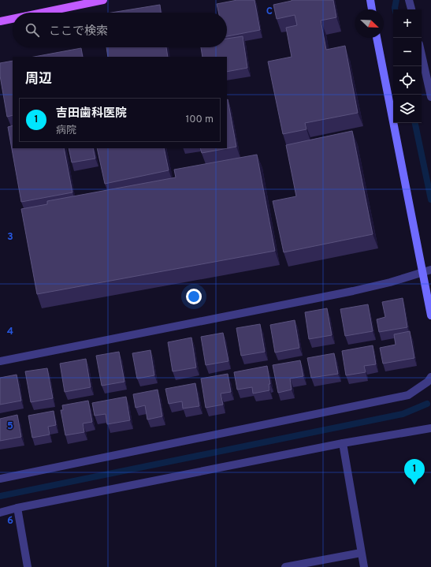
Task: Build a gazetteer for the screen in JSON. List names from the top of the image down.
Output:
{
  "north": "bottom right",
  "page": {
    "map_buttons": ["+", "−"],
    "search": "ここで検索",
    "heading": "周辺",
    "list": [
      {
        "mark": "1",
        "name": "吉田歯科医院",
        "note": "病院",
        "value": "100 m"
      }
    ],
    "pins": "1"
  },
  "grid": {
    "columns": ["C"],
    "rows": [
      "3",
      "4",
      "5",
      "6"
    ]
  }
}
